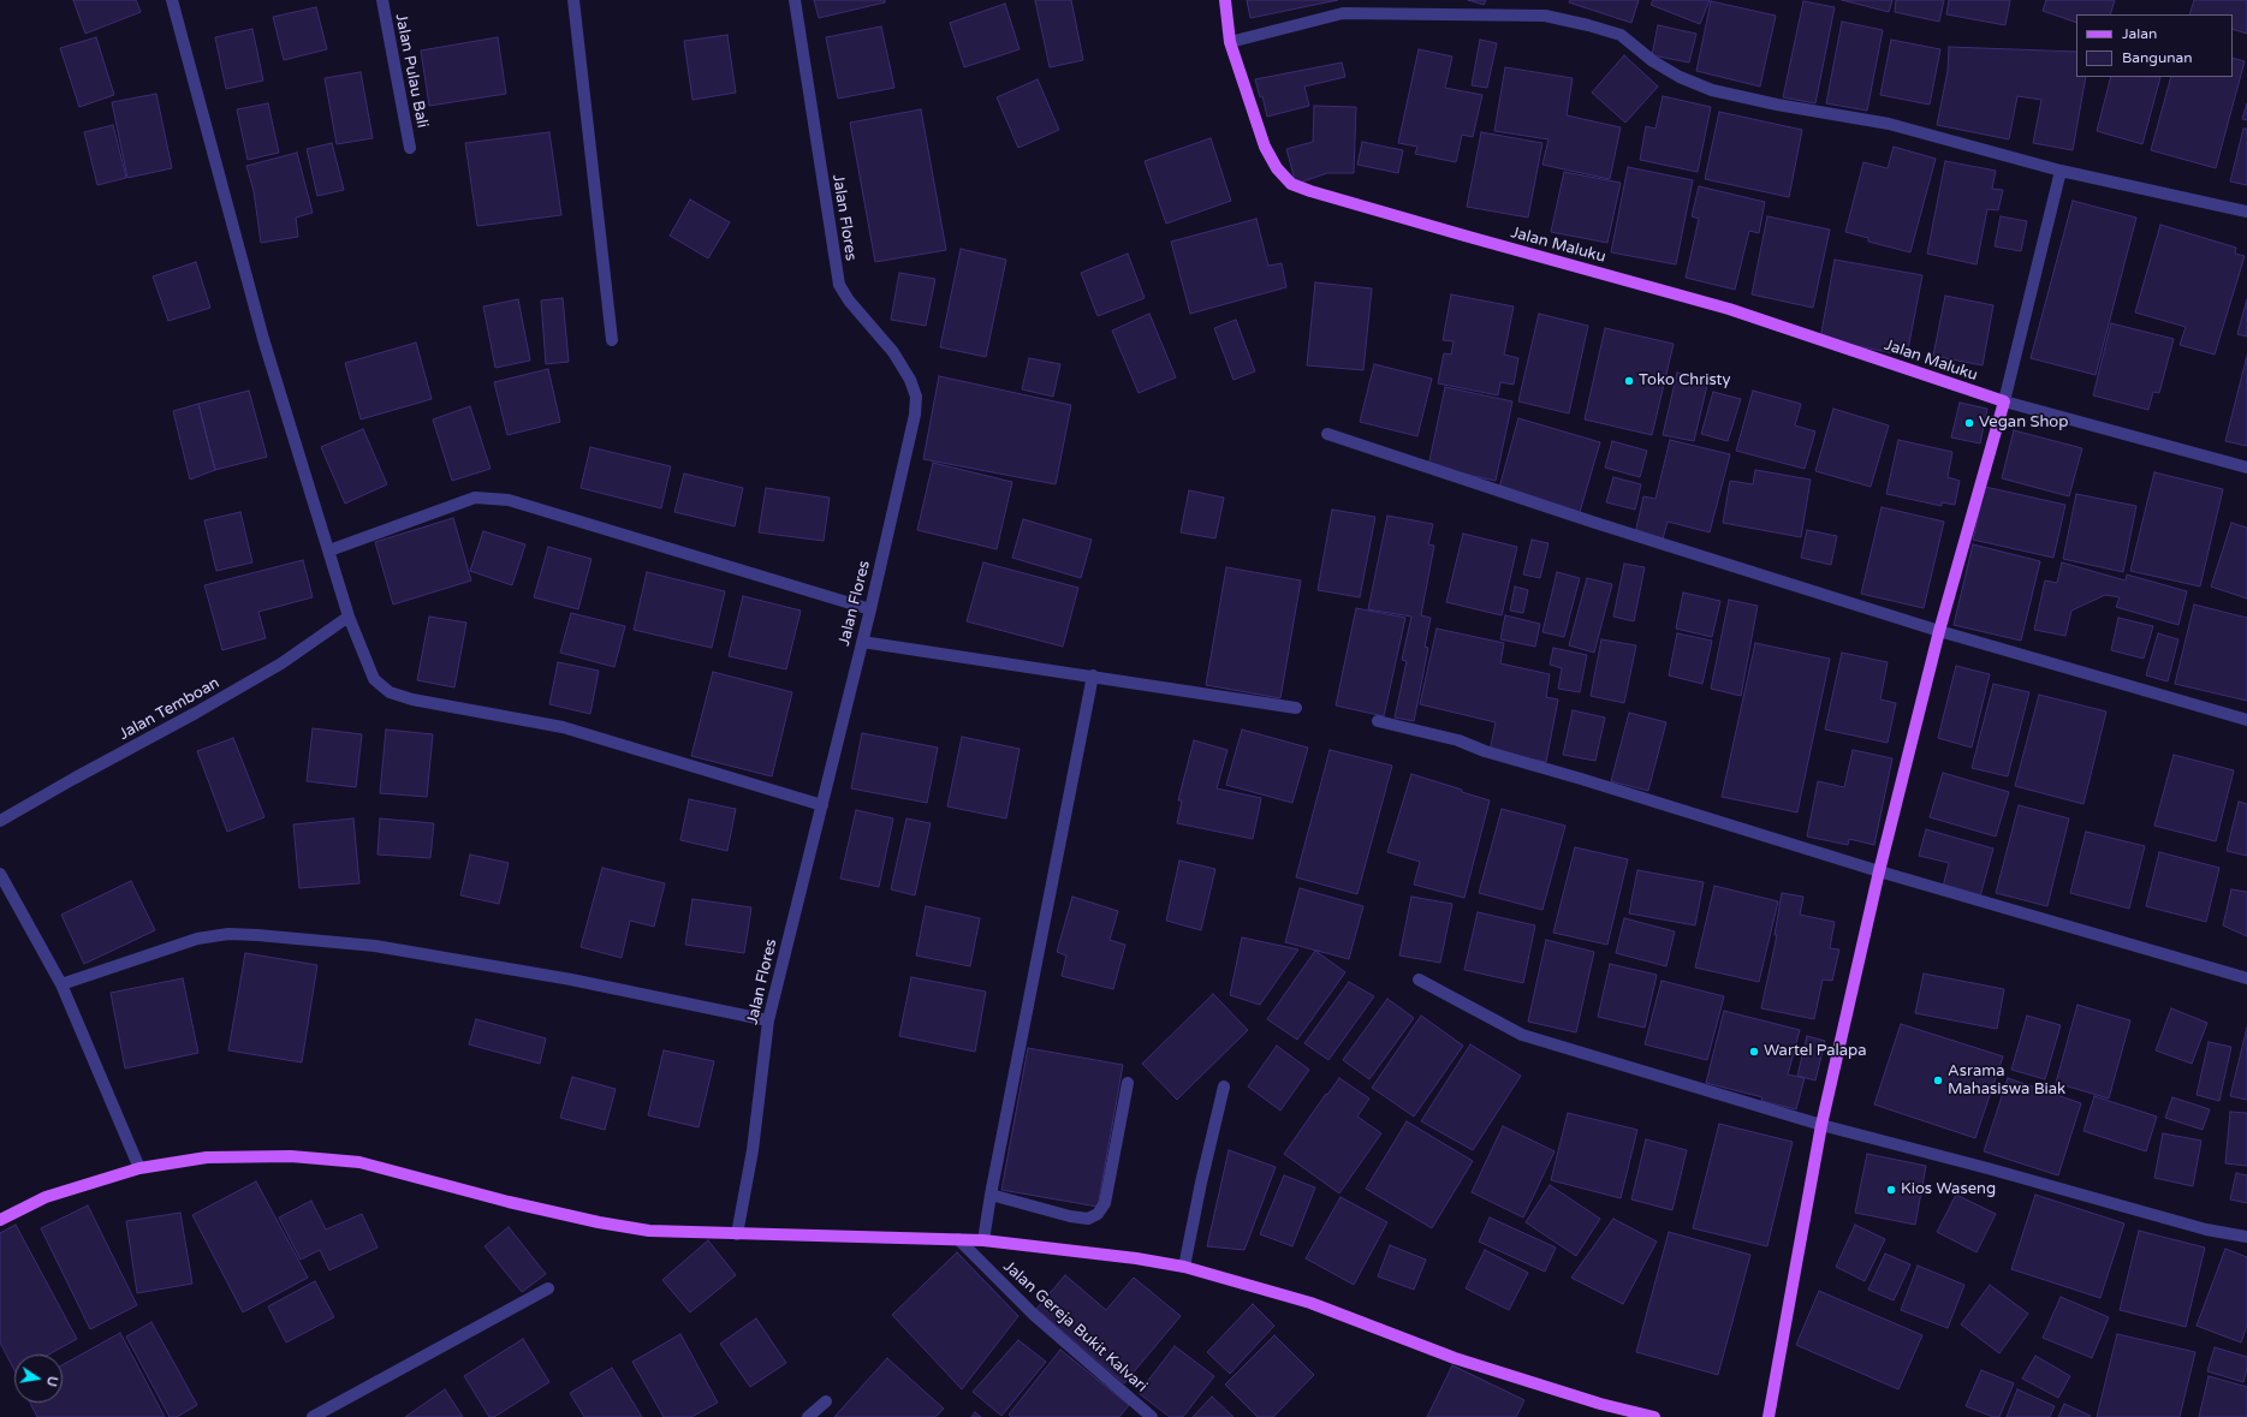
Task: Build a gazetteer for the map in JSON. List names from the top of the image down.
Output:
{
  "streets": {
    "main road": ["Jalan Maluku"],
    "street": [
      "Jalan Pulau Bali",
      "Jalan Flores",
      "Jalan Temboan",
      "Jalan Gereja Bukit Kalvari"
    ]
  },
  "places": [
    "Toko Christy",
    "Vegan Shop",
    "Wartel Palapa",
    "Asrama Mahasiswa Biak",
    "Kios Waseng"
  ],
  "legend": ["Jalan", "Bangunan"],
  "north": "right"
}
